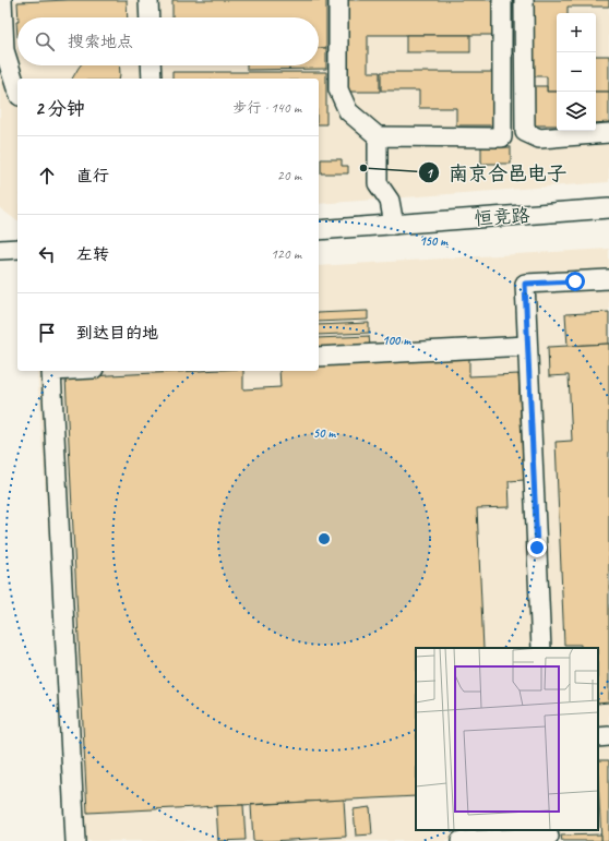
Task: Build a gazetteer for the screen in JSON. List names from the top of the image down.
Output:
{
  "streets": {
    "street": ["恒竞路"]
  },
  "places": ["南京合邑电子"],
  "page": {
    "map_buttons": ["+", "−"],
    "search": "搜索地点",
    "heading": ["2 分钟", "步行 · 140 m"],
    "list": [
      ["直行", "20 m"],
      ["左转", "120 m"],
      "到达目的地"
    ]
  },
  "rings": ["150 m", "100 m", "50 m"]
}
